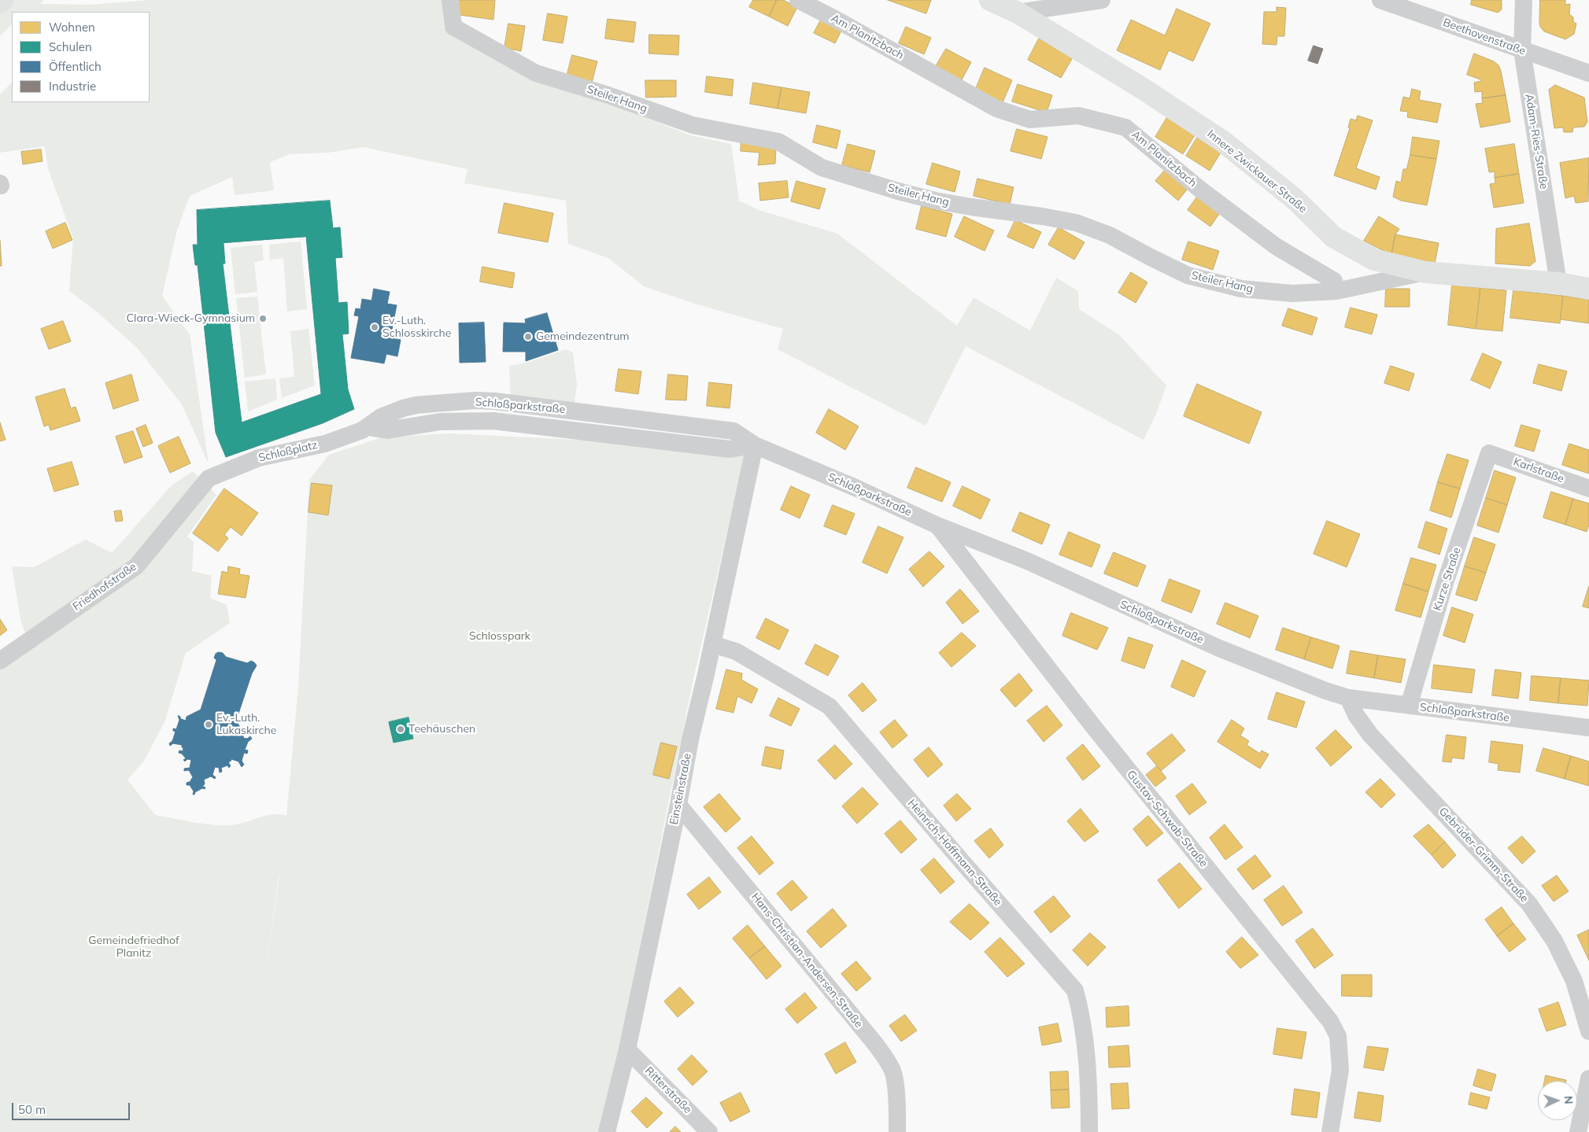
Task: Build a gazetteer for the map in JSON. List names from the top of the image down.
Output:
{
  "streets": {
    "main road": ["Innere Zwickauer Straße"],
    "street": [
      "Am Planitzbach",
      "Beethovenstraße",
      "Steiler Hang",
      "Adam-Ries-Straße",
      "Schloßparkstraße",
      "Schloßplatz",
      "Karlstraße",
      "Kurze Straße",
      "Friedhofstraße",
      "Einsteinstraße",
      "Gustav-Schwab-Straße",
      "Heinrich-Hoffmann-Straße",
      "Gebrüder-Grimm-Straße",
      "Hans-Christian-Andersen-Straße",
      "Ritterstraße"
    ]
  },
  "crossings": [
    ["Am Planitzbach", "Steiler Hang"],
    ["Beethovenstraße", "Adam-Ries-Straße"],
    ["Steiler Hang", "Innere Zwickauer Straße"],
    ["Adam-Ries-Straße", "Innere Zwickauer Straße"],
    ["Schloßparkstraße", "Schloßplatz"],
    ["Schloßparkstraße", "Kurze Straße"],
    ["Schloßparkstraße", "Einsteinstraße"],
    ["Schloßparkstraße", "Gustav-Schwab-Straße"],
    ["Schloßparkstraße", "Gebrüder-Grimm-Straße"],
    ["Schloßplatz", "Friedhofstraße"],
    ["Karlstraße", "Kurze Straße"],
    ["Einsteinstraße", "Heinrich-Hoffmann-Straße"],
    ["Einsteinstraße", "Hans-Christian-Andersen-Straße"],
    ["Einsteinstraße", "Ritterstraße"]
  ],
  "parks": ["Schlosspark", "Gemeindefriedhof Planitz"],
  "places": [
    "Clara-Wieck-Gymnasium",
    "Ev.-Luth. Schlosskirche",
    "Gemeindezentrum",
    "Ev.-Luth. Lukaskirche",
    "Teehäuschen"
  ],
  "legend": [
    "Wohnen",
    "Schulen",
    "Öffentlich",
    "Industrie"
  ],
  "scale_bar": "50 m",
  "north": "right"
}
